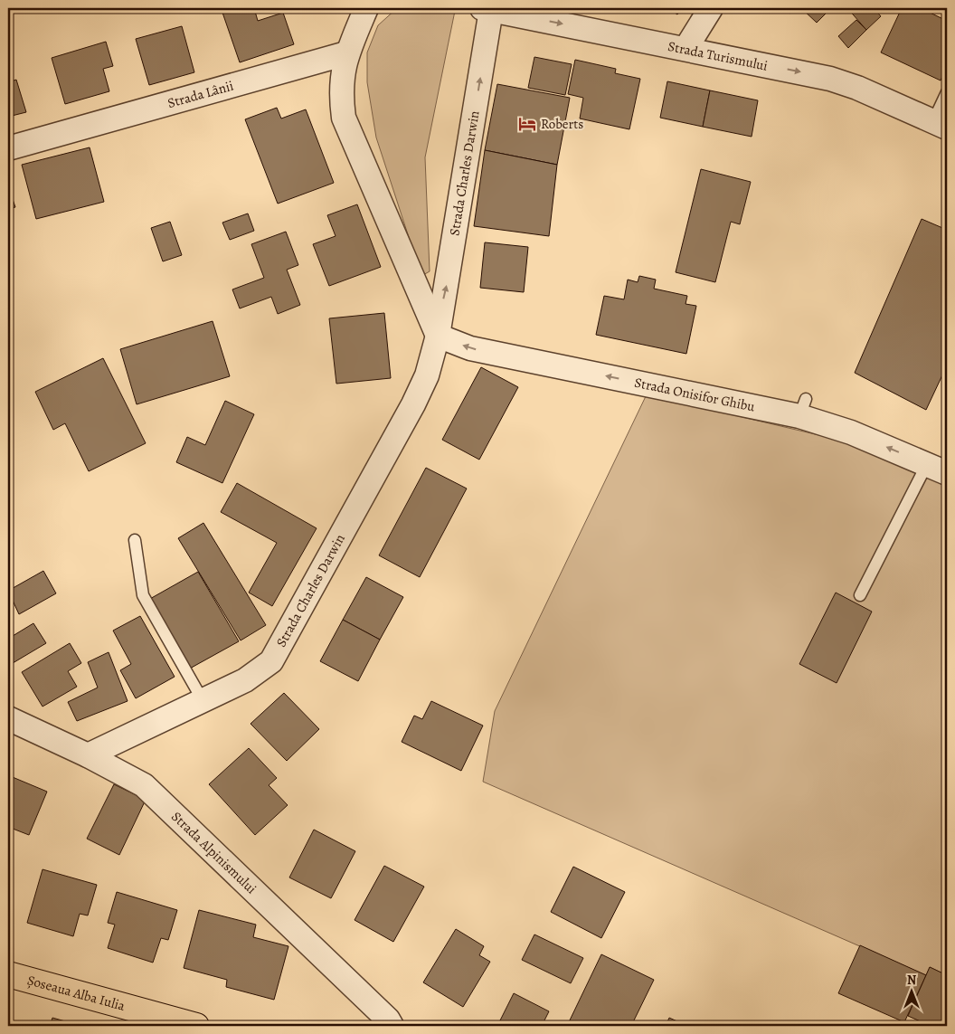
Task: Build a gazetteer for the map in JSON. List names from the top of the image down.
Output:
{
  "streets": {
    "main road": ["Șoseaua Alba Iulia"],
    "street": [
      "Strada Turismului",
      "Strada Lânii",
      "Strada Charles Darwin",
      "Strada Onisifor Ghibu",
      "Strada Alpinismului"
    ]
  },
  "crossings": [
    ["Strada Turismului", "Strada Charles Darwin"],
    ["Strada Charles Darwin", "Strada Onisifor Ghibu"],
    ["Strada Charles Darwin", "Strada Alpinismului"]
  ],
  "one_way": ["Strada Turismului", "Strada Charles Darwin", "Strada Onisifor Ghibu"],
  "places": {
    "hotel": ["Roberts"]
  },
  "north": "top"
}
